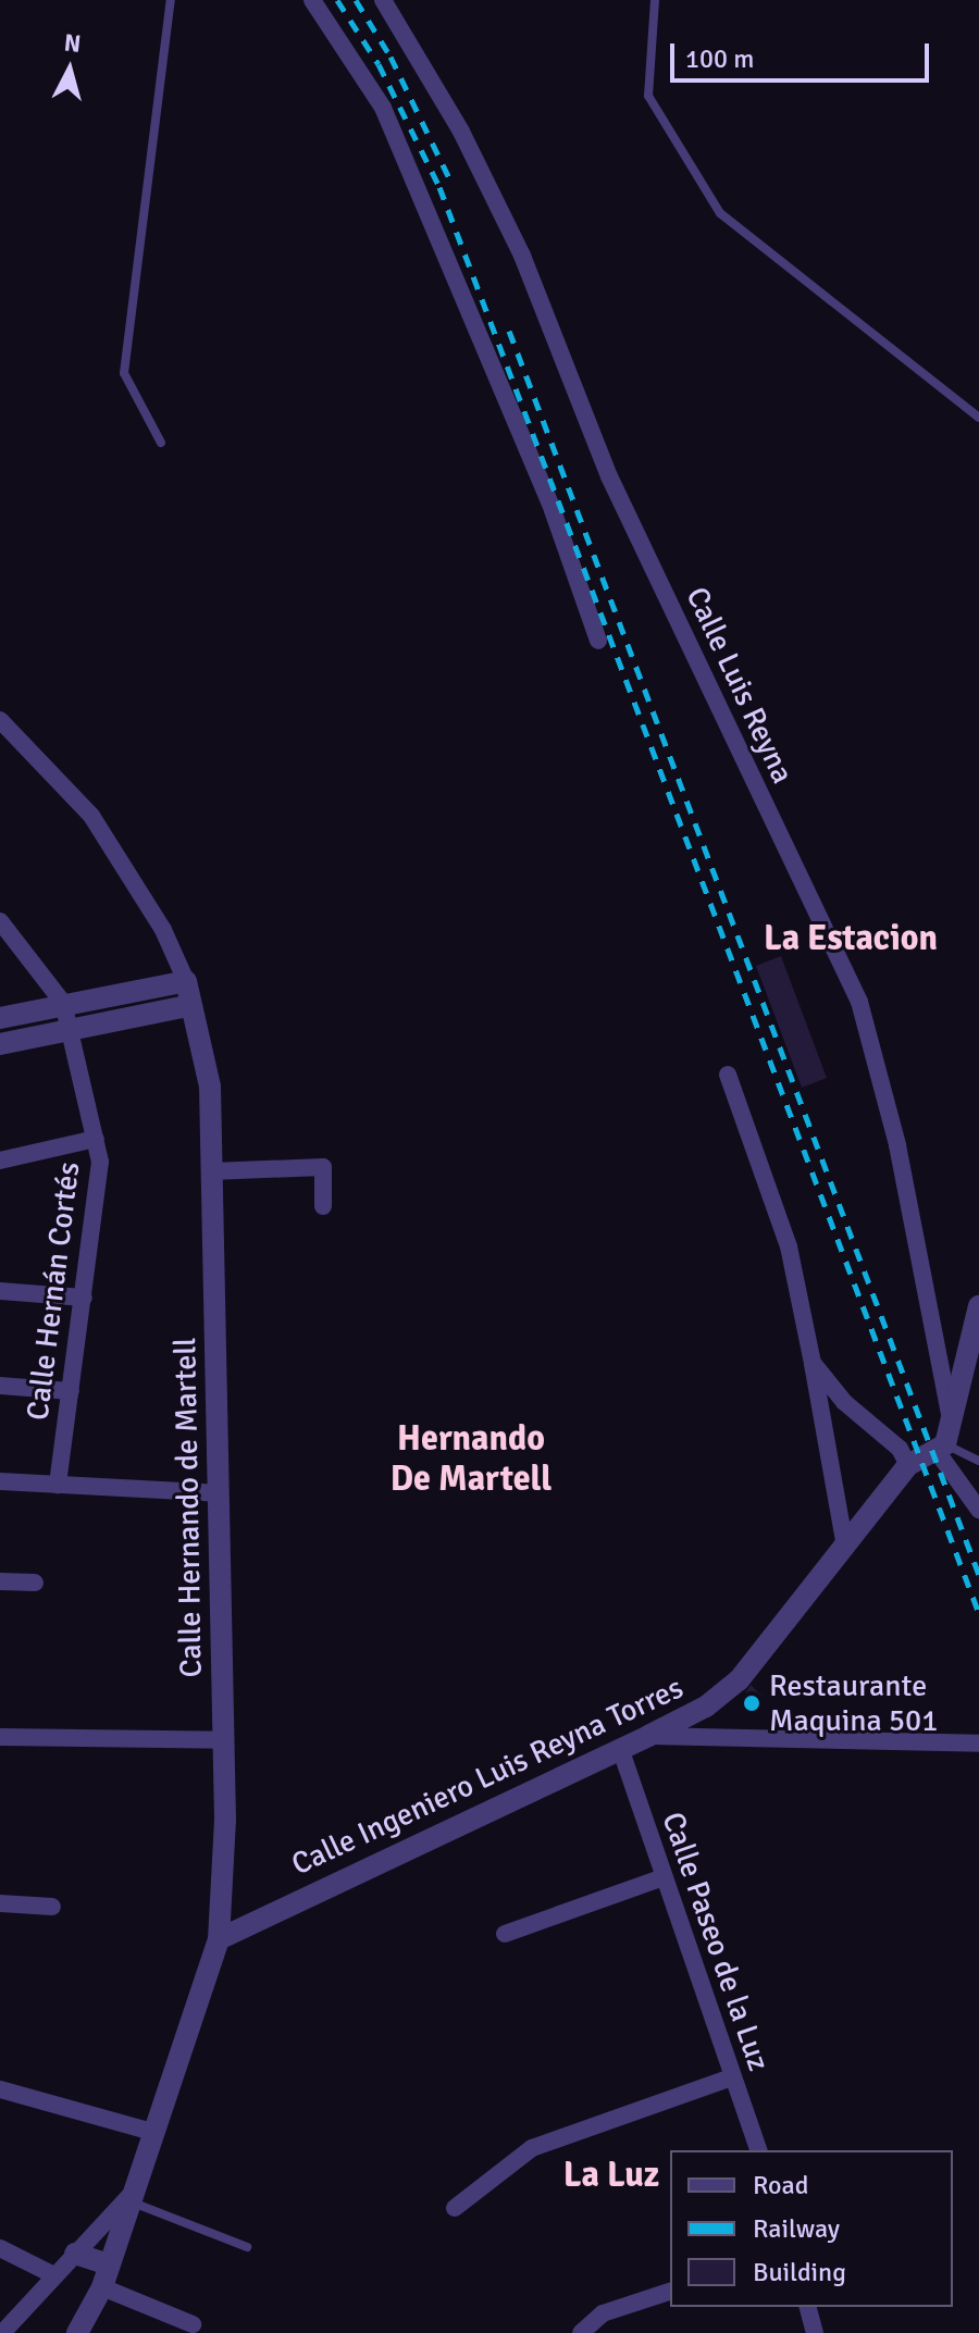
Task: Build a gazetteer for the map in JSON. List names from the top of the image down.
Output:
{
  "streets": {
    "street": [
      "Calle Luis Reyna",
      "Calle Hernán Cortés",
      "Calle Hernando de Martell",
      "Calle Ingeniero Luis Reyna Torres",
      "Calle Paseo de la Luz"
    ]
  },
  "crossings": [
    ["Calle Luis Reyna", "Calle Ingeniero Luis Reyna Torres"],
    ["Calle Hernando de Martell", "Calle Ingeniero Luis Reyna Torres"],
    ["Calle Ingeniero Luis Reyna Torres", "Calle Paseo de la Luz"]
  ],
  "districts": ["La Estacion", "Hernando De Martell", "La Luz"],
  "places": ["Restaurante Maquina 501"],
  "legend": ["Road", "Railway", "Building"],
  "scale_bar": "100 m",
  "north": "top"
}
